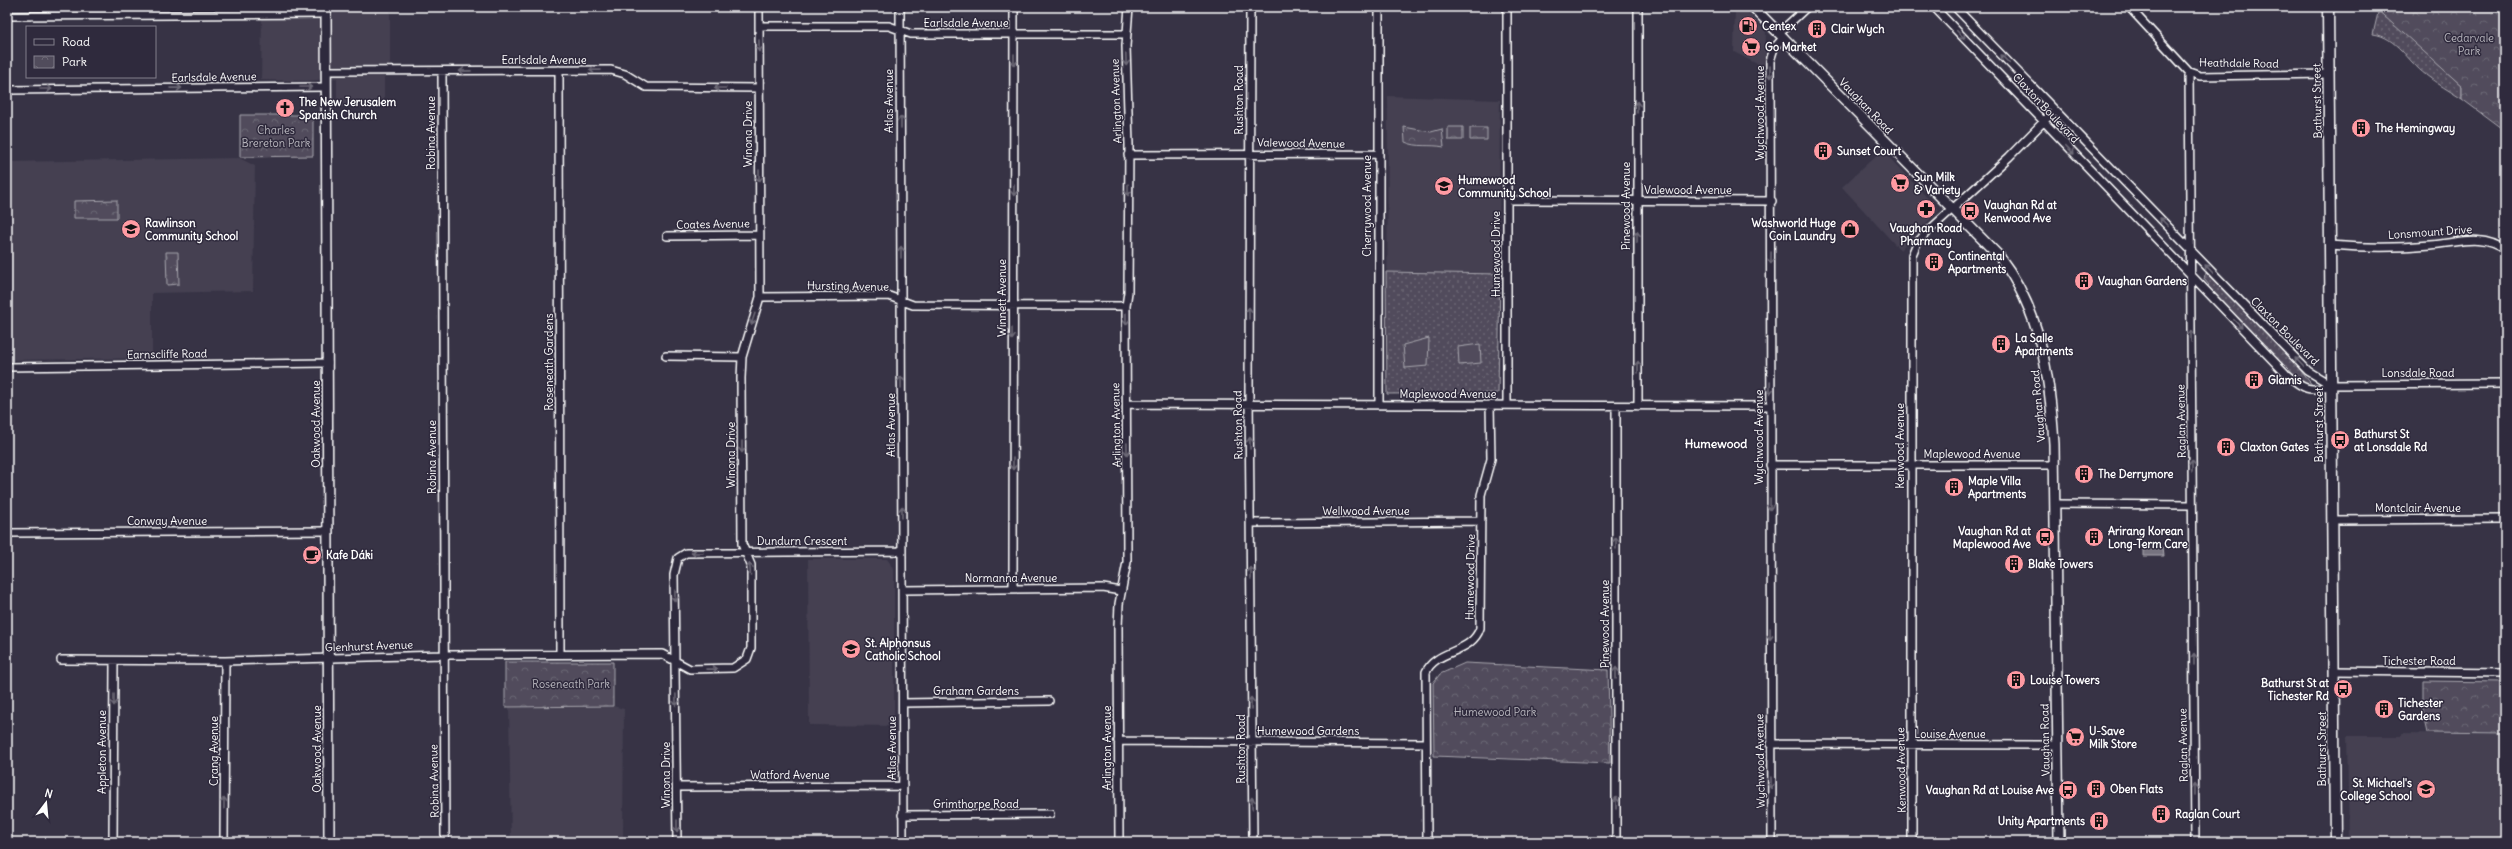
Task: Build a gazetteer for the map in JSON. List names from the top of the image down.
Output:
{
  "streets": {
    "main road": ["Bathurst Street"],
    "street": [
      "Earlsdale Avenue",
      "Heathdale Road",
      "Rushton Road",
      "Atlas Avenue",
      "Arlington Avenue",
      "Vaughan Road",
      "Claxton Boulevard",
      "Wychwood Avenue",
      "Robina Avenue",
      "Winona Drive",
      "Valewood Avenue",
      "Cherrywood Avenue",
      "Pinewood Avenue",
      "Coates Avenue",
      "Lonsmount Drive",
      "Humewood Drive",
      "Hursting Avenue",
      "Winnett Avenue",
      "Earnscliffe Road",
      "Roseneath Gardens",
      "Lonsdale Road",
      "Maplewood Avenue",
      "Raglan Avenue",
      "Oakwood Avenue",
      "Kenwood Avenue",
      "Montclair Avenue",
      "Wellwood Avenue",
      "Conway Avenue",
      "Dundurn Crescent",
      "Normanna Avenue",
      "Glenhurst Avenue",
      "Tichester Road",
      "Graham Gardens",
      "Humewood Gardens",
      "Louise Avenue",
      "Crang Avenue",
      "Appleton Avenue",
      "Watford Avenue",
      "Grimthorpe Road"
    ]
  },
  "crossings": [
    ["Earlsdale Avenue", "Atlas Avenue"],
    ["Earlsdale Avenue", "Arlington Avenue"],
    ["Earlsdale Avenue", "Robina Avenue"],
    ["Earlsdale Avenue", "Winona Drive"],
    ["Earlsdale Avenue", "Winnett Avenue"],
    ["Earlsdale Avenue", "Roseneath Gardens"],
    ["Earlsdale Avenue", "Oakwood Avenue"],
    ["Heathdale Road", "Bathurst Street"],
    ["Heathdale Road", "Raglan Avenue"],
    ["Rushton Road", "Valewood Avenue"],
    ["Rushton Road", "Maplewood Avenue"],
    ["Rushton Road", "Wellwood Avenue"],
    ["Rushton Road", "Humewood Gardens"],
    ["Atlas Avenue", "Hursting Avenue"],
    ["Atlas Avenue", "Dundurn Crescent"],
    ["Atlas Avenue", "Normanna Avenue"],
    ["Atlas Avenue", "Graham Gardens"],
    ["Atlas Avenue", "Watford Avenue"],
    ["Atlas Avenue", "Grimthorpe Road"],
    ["Arlington Avenue", "Valewood Avenue"],
    ["Arlington Avenue", "Hursting Avenue"],
    ["Arlington Avenue", "Maplewood Avenue"],
    ["Arlington Avenue", "Normanna Avenue"],
    ["Arlington Avenue", "Humewood Gardens"],
    ["Bathurst Street", "Claxton Boulevard"],
    ["Bathurst Street", "Lonsmount Drive"],
    ["Bathurst Street", "Lonsdale Road"],
    ["Bathurst Street", "Montclair Avenue"],
    ["Bathurst Street", "Tichester Road"],
    ["Vaughan Road", "Wychwood Avenue"],
    ["Vaughan Road", "Maplewood Avenue"],
    ["Vaughan Road", "Kenwood Avenue"],
    ["Vaughan Road", "Louise Avenue"],
    ["Claxton Boulevard", "Lonsdale Road"],
    ["Claxton Boulevard", "Raglan Avenue"],
    ["Claxton Boulevard", "Kenwood Avenue"],
    ["Wychwood Avenue", "Valewood Avenue"],
    ["Wychwood Avenue", "Maplewood Avenue"],
    ["Wychwood Avenue", "Louise Avenue"],
    ["Robina Avenue", "Glenhurst Avenue"],
    ["Winona Drive", "Coates Avenue"],
    ["Winona Drive", "Hursting Avenue"],
    ["Winona Drive", "Dundurn Crescent"],
    ["Winona Drive", "Glenhurst Avenue"],
    ["Winona Drive", "Watford Avenue"],
    ["Valewood Avenue", "Cherrywood Avenue"],
    ["Valewood Avenue", "Pinewood Avenue"],
    ["Valewood Avenue", "Humewood Drive"],
    ["Cherrywood Avenue", "Maplewood Avenue"],
    ["Pinewood Avenue", "Maplewood Avenue"],
    ["Humewood Drive", "Maplewood Avenue"],
    ["Humewood Drive", "Wellwood Avenue"],
    ["Humewood Drive", "Humewood Gardens"],
    ["Hursting Avenue", "Winnett Avenue"],
    ["Winnett Avenue", "Normanna Avenue"],
    ["Earnscliffe Road", "Oakwood Avenue"],
    ["Roseneath Gardens", "Glenhurst Avenue"],
    ["Maplewood Avenue", "Kenwood Avenue"],
    ["Oakwood Avenue", "Conway Avenue"],
    ["Oakwood Avenue", "Glenhurst Avenue"],
    ["Kenwood Avenue", "Louise Avenue"],
    ["Dundurn Crescent", "Glenhurst Avenue"],
    ["Glenhurst Avenue", "Crang Avenue"],
    ["Glenhurst Avenue", "Appleton Avenue"]
  ],
  "one_way": [
    "Rushton Road",
    "Atlas Avenue",
    "Arlington Avenue",
    "Wychwood Avenue",
    "Winona Drive",
    "Pinewood Avenue",
    "Winnett Avenue",
    "Raglan Avenue",
    "Crang Avenue",
    "Appleton Avenue"
  ],
  "districts": ["Humewood"],
  "parks": [
    "Cedarvale Park",
    "Charles Brereton Park",
    "Roseneath Park",
    "Humewood Park"
  ],
  "places": {
    "fuel station": ["Centex"],
    "building": [
      "Clair Wych",
      "The Hemingway",
      "Sunset Court",
      "Continental Apartments",
      "Vaughan Gardens",
      "La Salle Apartments",
      "Glamis",
      "Claxton Gates",
      "The Derrymore",
      "Maple Villa Apartments",
      "Arirang Korean Long-Term Care",
      "Blake Towers",
      "Louise Towers",
      "Tichester Gardens",
      "Oben Flats",
      "Raglan Court",
      "Unity Apartments"
    ],
    "supermarket": ["Go Market", "Sun Milk & Variety", "U-Save Milk Store"],
    "church": ["The New Jerusalem Spanish Church"],
    "school or university": [
      "Humewood Community School",
      "Rawlinson Community School",
      "St. Alphonsus Catholic School",
      "St. Michael's College School"
    ],
    "pharmacy": ["Vaughan Road Pharmacy"],
    "bus stop": [
      "Vaughan Rd at Kenwood Ave",
      "Bathurst St at Lonsdale Rd",
      "Vaughan Rd at Maplewood Ave",
      "Bathurst St at Tichester Rd",
      "Vaughan Rd at Louise Ave"
    ],
    "shop": ["Washworld Huge Coin Laundry"],
    "cafe": ["Kafe Dáki"]
  },
  "legend": ["Road", "Park"],
  "north": "top"
}
